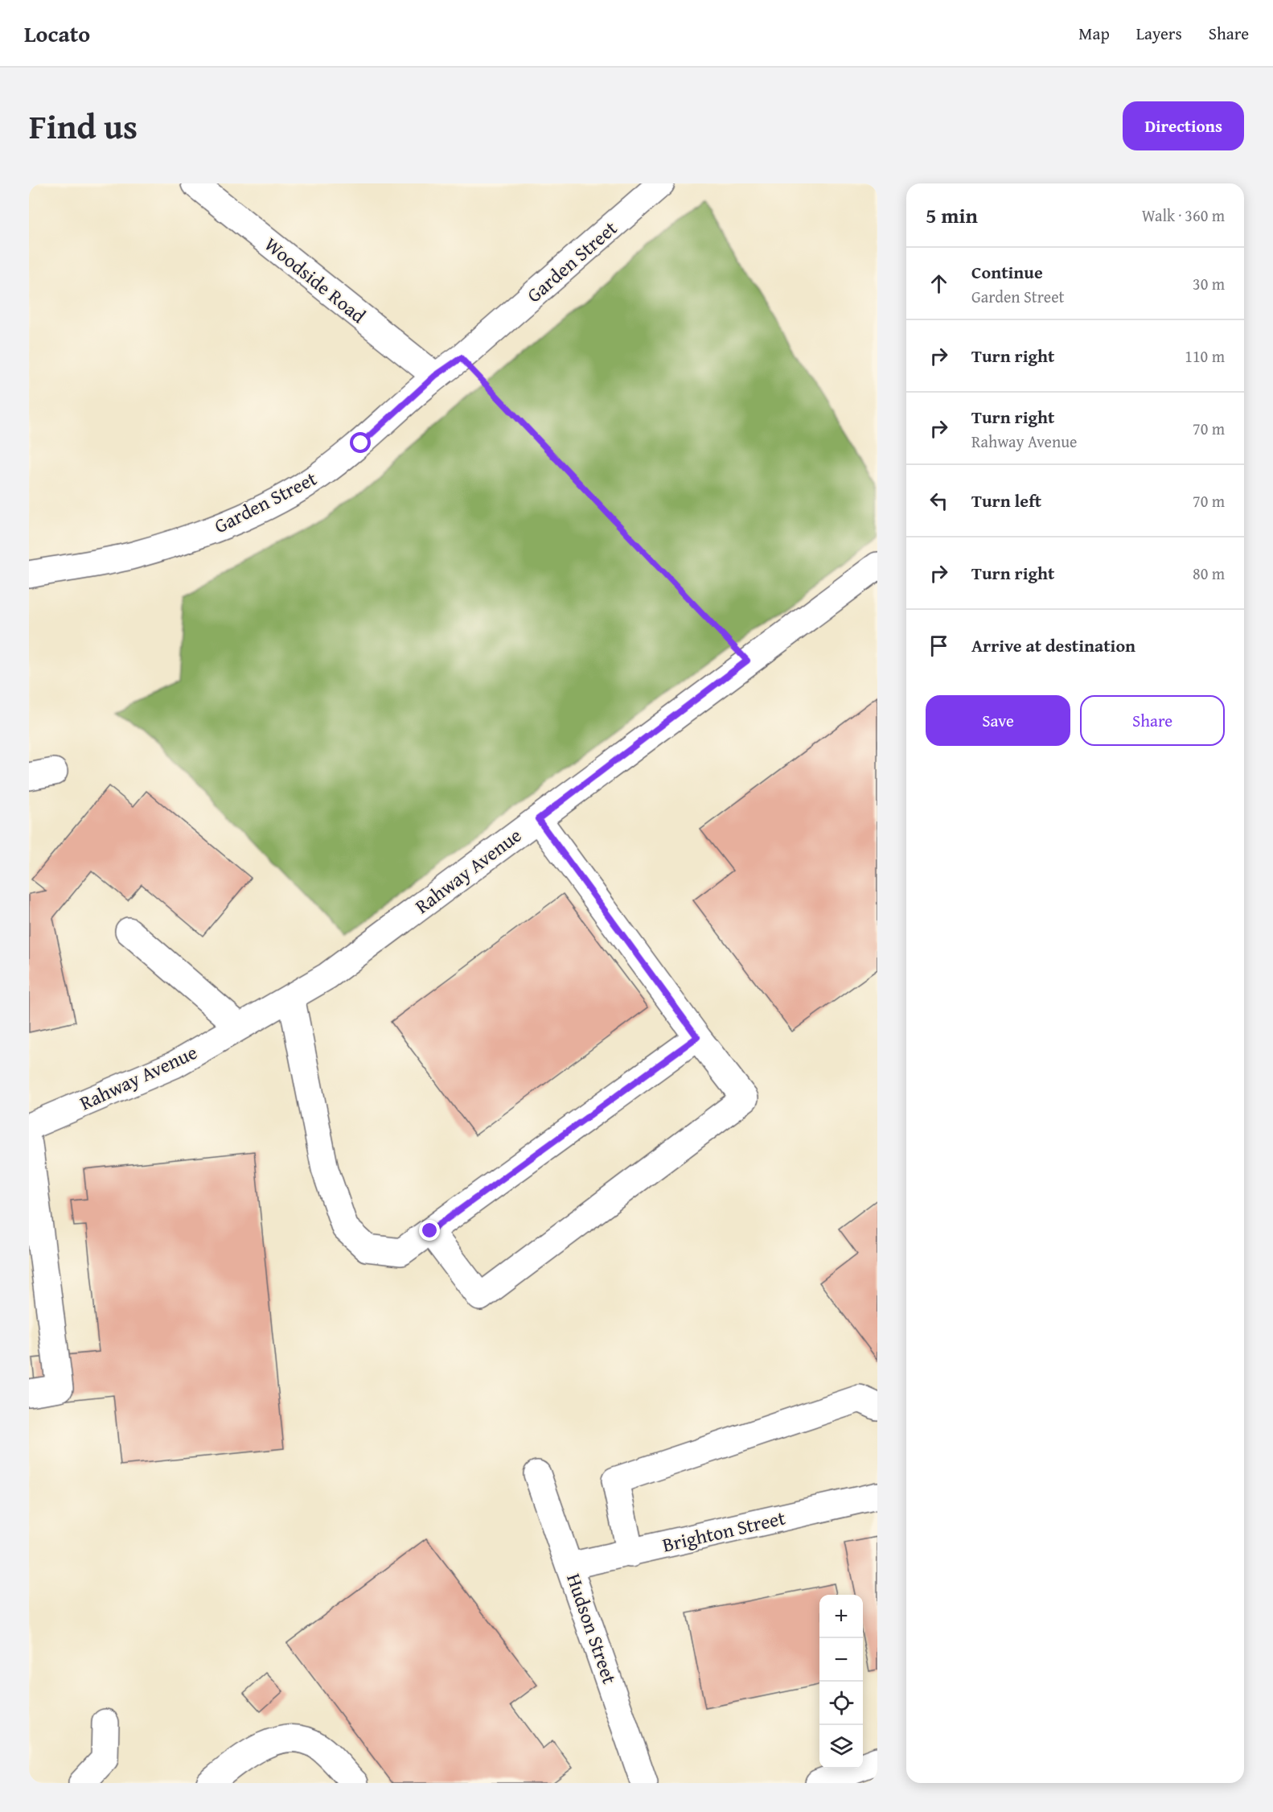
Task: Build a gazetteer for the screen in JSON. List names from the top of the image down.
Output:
{
  "streets": {
    "street": [
      "Garden Street",
      "Woodside Road",
      "Rahway Avenue",
      "Brighton Street",
      "Hudson Street"
    ]
  },
  "crossings": [
    ["Garden Street", "Woodside Road"],
    ["Brighton Street", "Hudson Street"]
  ],
  "page": {
    "header": "Locato",
    "nav": ["Map", "Layers", "Share"],
    "title": "Find us",
    "buttons": [
      "Directions",
      ["Save", "Share"]
    ],
    "heading": ["5 min", "Walk · 360 m"],
    "list": [
      ["Continue", "Garden Street", "30 m"],
      ["Turn right", "110 m"],
      ["Turn right", "Rahway Avenue", "70 m"],
      ["Turn left", "70 m"],
      ["Turn right", "80 m"],
      "Arrive at destination"
    ],
    "map_buttons": ["+", "−"]
  }
}
